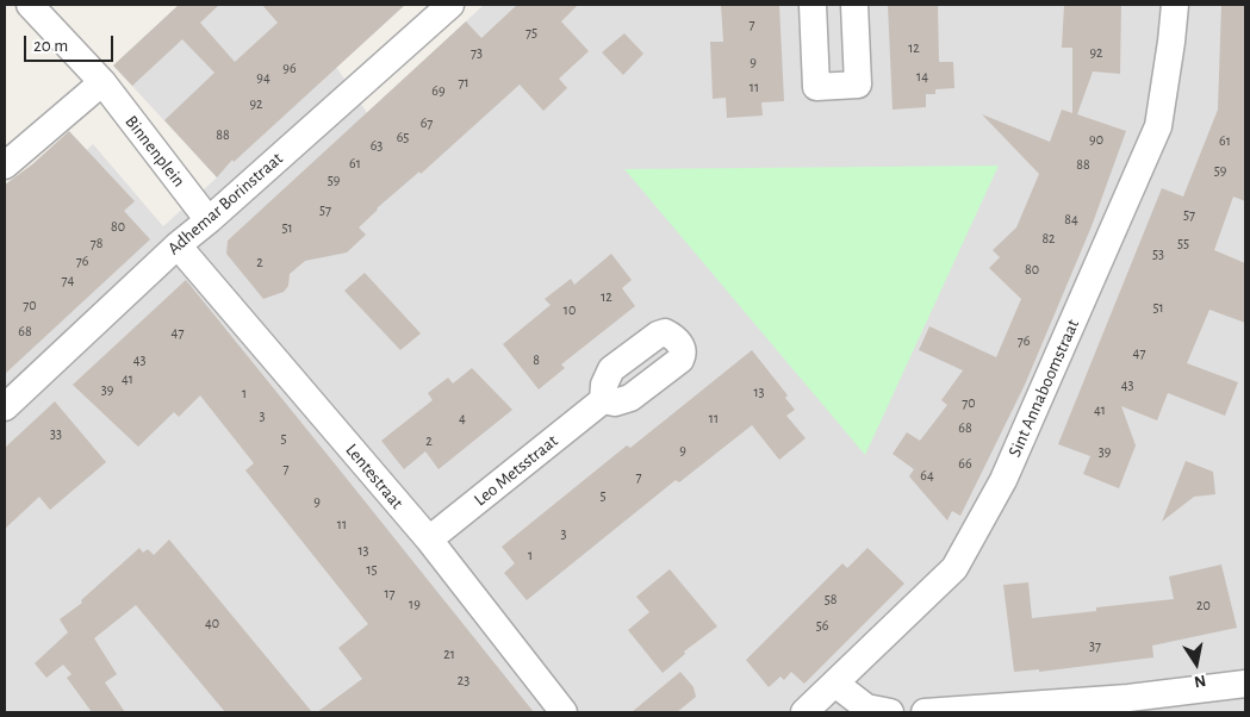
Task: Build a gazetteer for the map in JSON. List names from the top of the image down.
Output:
{
  "streets": {
    "street": [
      "Binnenplein",
      "Adhemar Borinstraat",
      "Sint Annaboomstraat",
      "Leo Metsstraat",
      "Lentestraat"
    ]
  },
  "crossings": [
    ["Binnenplein", "Adhemar Borinstraat"],
    ["Adhemar Borinstraat", "Lentestraat"],
    ["Leo Metsstraat", "Lentestraat"]
  ],
  "house_numbers": [
    "7",
    "75",
    "12",
    "73",
    "92",
    "9",
    "96",
    "14",
    "94",
    "71",
    "11",
    "69",
    "92",
    "67",
    "88",
    "65",
    "90",
    "61",
    "63",
    "61",
    "88",
    "59",
    "59",
    "57",
    "57",
    "84",
    "80",
    "51",
    "82",
    "78",
    "55",
    "53",
    "76",
    "2",
    "80",
    "74",
    "12",
    "70",
    "51",
    "10",
    "68",
    "47",
    "76",
    "47",
    "43",
    "8",
    "41",
    "43",
    "39",
    "13",
    "1",
    "70",
    "41",
    "3",
    "4",
    "11",
    "68",
    "33",
    "5",
    "2",
    "9",
    "39",
    "66",
    "7",
    "64",
    "7",
    "5",
    "9",
    "11",
    "3",
    "13",
    "1",
    "15",
    "17",
    "58",
    "19",
    "20",
    "40",
    "56",
    "37",
    "21",
    "23"
  ],
  "scale_bar": "20 m",
  "north": "bottom"
}
